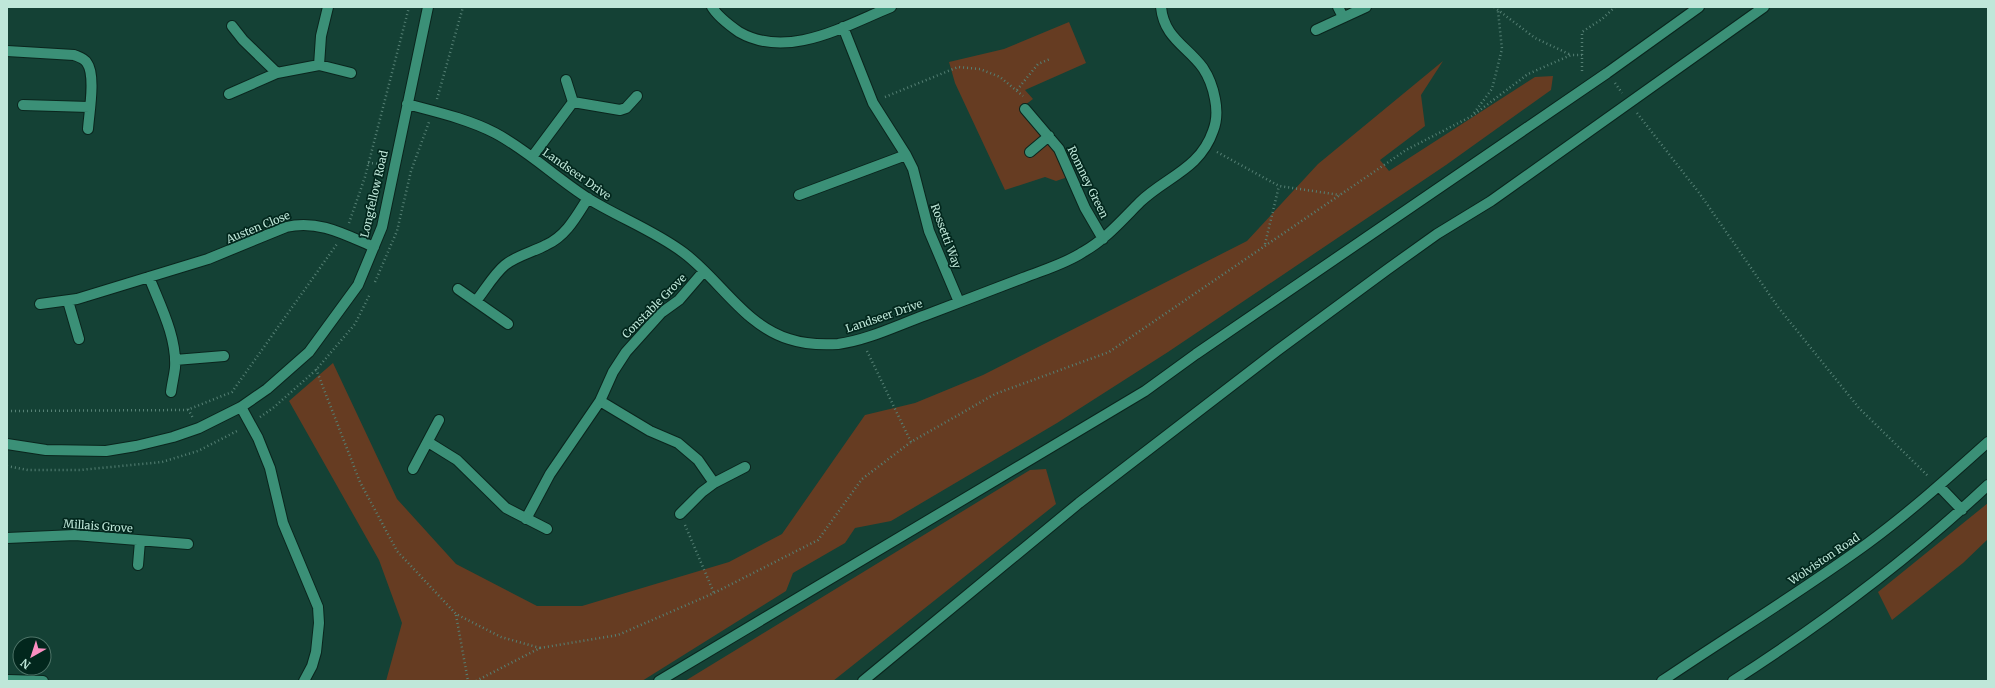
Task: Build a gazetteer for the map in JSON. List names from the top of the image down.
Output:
{
  "streets": {
    "street": [
      "Landseer Drive",
      "Romney Green",
      "Longfellow Road",
      "Austen Close",
      "Rossetti Way",
      "Constable Grove",
      "Millais Grove",
      "Wolviston Road"
    ]
  },
  "crossings": [
    ["Landseer Drive", "Romney Green"],
    ["Landseer Drive", "Longfellow Road"],
    ["Landseer Drive", "Rossetti Way"],
    ["Landseer Drive", "Constable Grove"],
    ["Longfellow Road", "Austen Close"]
  ],
  "north": "bottom left"
}
